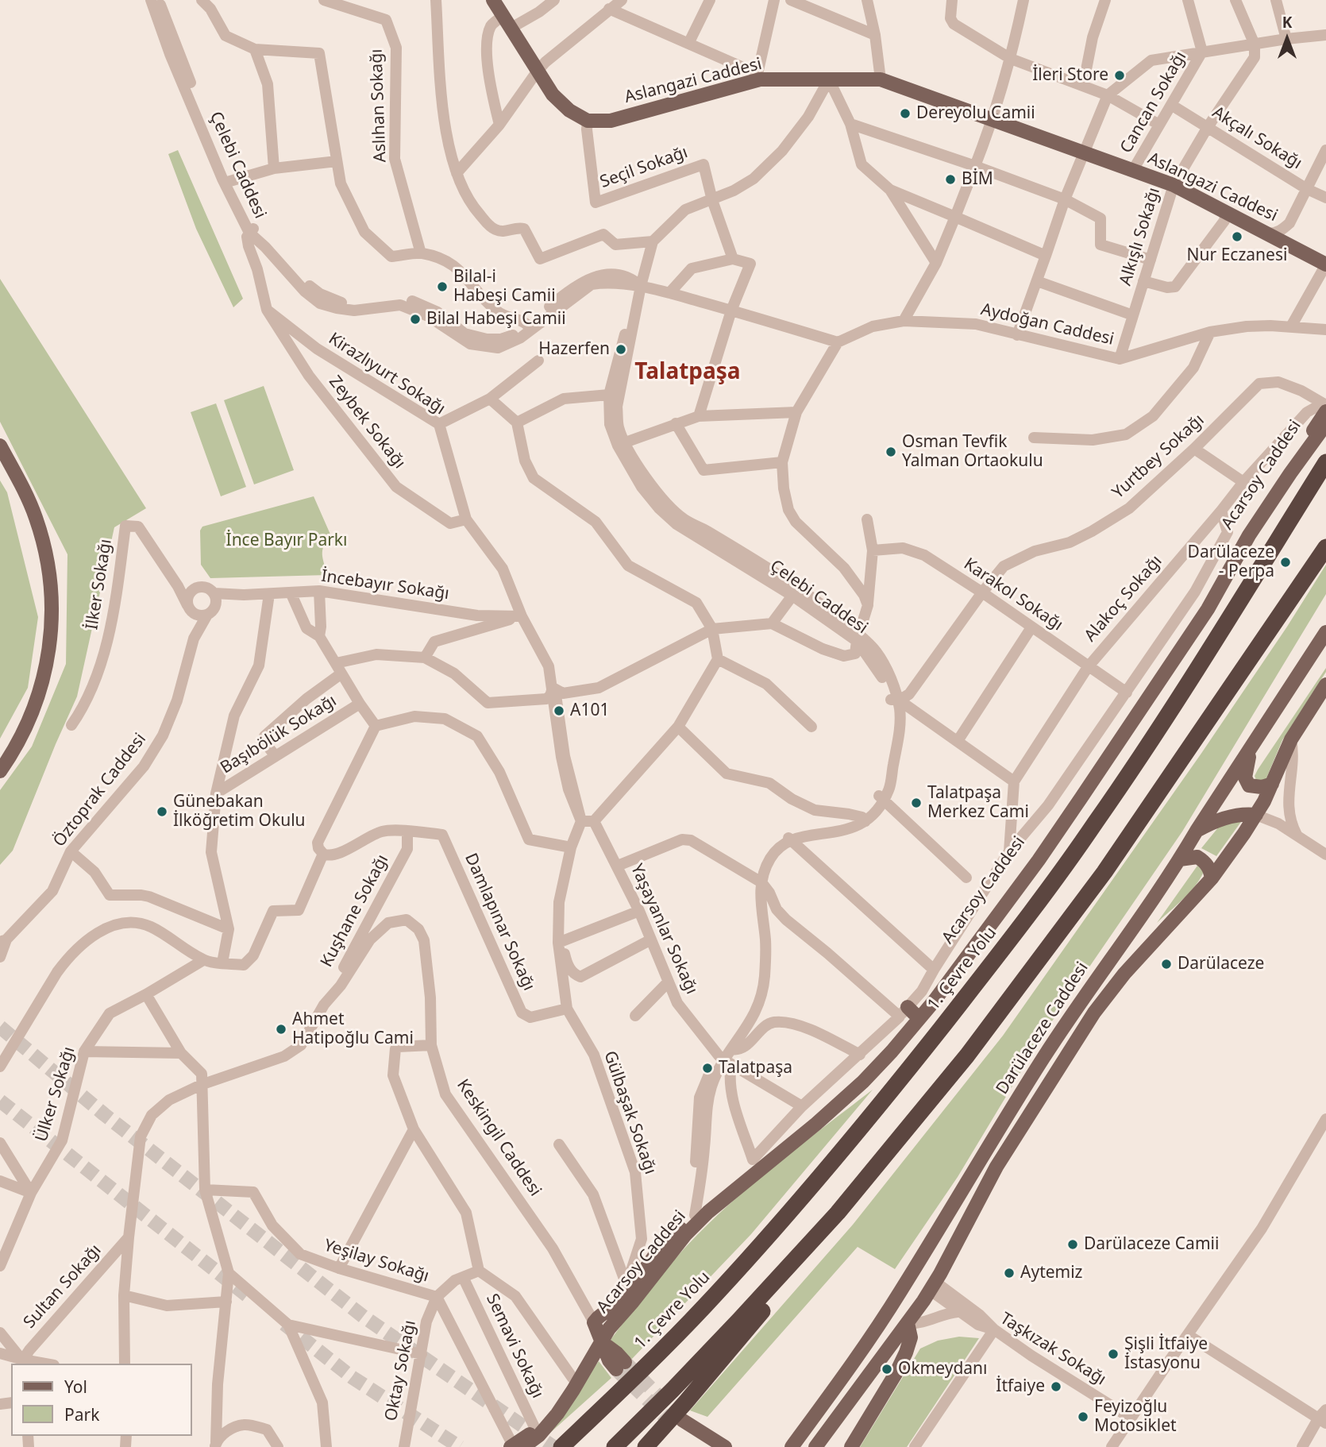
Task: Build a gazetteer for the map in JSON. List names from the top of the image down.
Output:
{
  "streets": {
    "highway": ["1. Çevre Yolu"],
    "main road": ["Aslangazi Caddesi", "Acarsoy Caddesi", "Darülaceze Caddesi"],
    "street": [
      "Cancan Sokağı",
      "Aslıhan Sokağı",
      "Akçalı Sokağı",
      "Çelebi Caddesi",
      "Seçil Sokağı",
      "Alkışlı Sokağı",
      "Aydoğan Caddesi",
      "Kirazlıyurt Sokağı",
      "Zeybek Sokağı",
      "Yurtbey Sokağı",
      "İlker Sokağı",
      "İncebayır Sokağı",
      "Karakol Sokağı",
      "Alakoç Sokağı",
      "Başıbölük Sokağı",
      "Öztoprak Caddesi",
      "Kuşhane Sokağı",
      "Damlapınar Sokağı",
      "Yaşayanlar Sokağı",
      "Ülker Sokağı",
      "Gülbaşak Sokağı",
      "Keskingil Caddesi",
      "Yeşilay Sokağı",
      "Sultan Sokağı",
      "Semavi Sokağı",
      "Taşkızak Sokağı",
      "Oktay Sokağı"
    ]
  },
  "crossings": [
    ["Aslangazi Caddesi", "Cancan Sokağı"],
    ["Aslangazi Caddesi", "Seçil Sokağı"],
    ["Aslangazi Caddesi", "Alkışlı Sokağı"],
    ["Cancan Sokağı", "Akçalı Sokağı"],
    ["Akçalı Sokağı", "Alkışlı Sokağı"],
    ["Çelebi Caddesi", "Zeybek Sokağı"],
    ["Çelebi Caddesi", "Yurtbey Sokağı"],
    ["Alkışlı Sokağı", "Aydoğan Caddesi"],
    ["Kirazlıyurt Sokağı", "Zeybek Sokağı"],
    ["Yurtbey Sokağı", "Karakol Sokağı"],
    ["Yurtbey Sokağı", "Alakoç Sokağı"],
    ["Acarsoy Caddesi", "Gülbaşak Sokağı"],
    ["Acarsoy Caddesi", "Keskingil Caddesi"],
    ["İncebayır Sokağı", "Öztoprak Caddesi"],
    ["Karakol Sokağı", "Alakoç Sokağı"],
    ["Kuşhane Sokağı", "Damlapınar Sokağı"],
    ["Kuşhane Sokağı", "Keskingil Caddesi"],
    ["Damlapınar Sokağı", "Gülbaşak Sokağı"],
    ["Darülaceze Caddesi", "Taşkızak Sokağı"],
    ["Keskingil Caddesi", "Sultan Sokağı"],
    ["Yeşilay Sokağı", "Oktay Sokağı"],
    ["Semavi Sokağı", "Oktay Sokağı"]
  ],
  "districts": ["Talatpaşa"],
  "parks": ["İnce Bayır Parkı"],
  "places": [
    "İleri Store",
    "Dereyolu Camii",
    "BİM",
    "Nur Eczanesi",
    "Bilal-i Habeşi Camii",
    "Bilal Habeşi Camii",
    "Hazerfen",
    "Osman Tevfik Yalman Ortaokulu",
    "Darülaceze - Perpa",
    "A101",
    "Talatpaşa Merkez Cami",
    "Günebakan İlköğretim Okulu",
    "Darülaceze",
    "Ahmet Hatipoğlu Cami",
    "Talatpaşa",
    "Darülaceze Camii",
    "Aytemiz",
    "Şişli İtfaiye İstasyonu",
    "Okmeydanı",
    "İtfaiye",
    "Feyizoğlu Motosiklet"
  ],
  "legend": ["Yol", "Park"],
  "north": "top"
}
